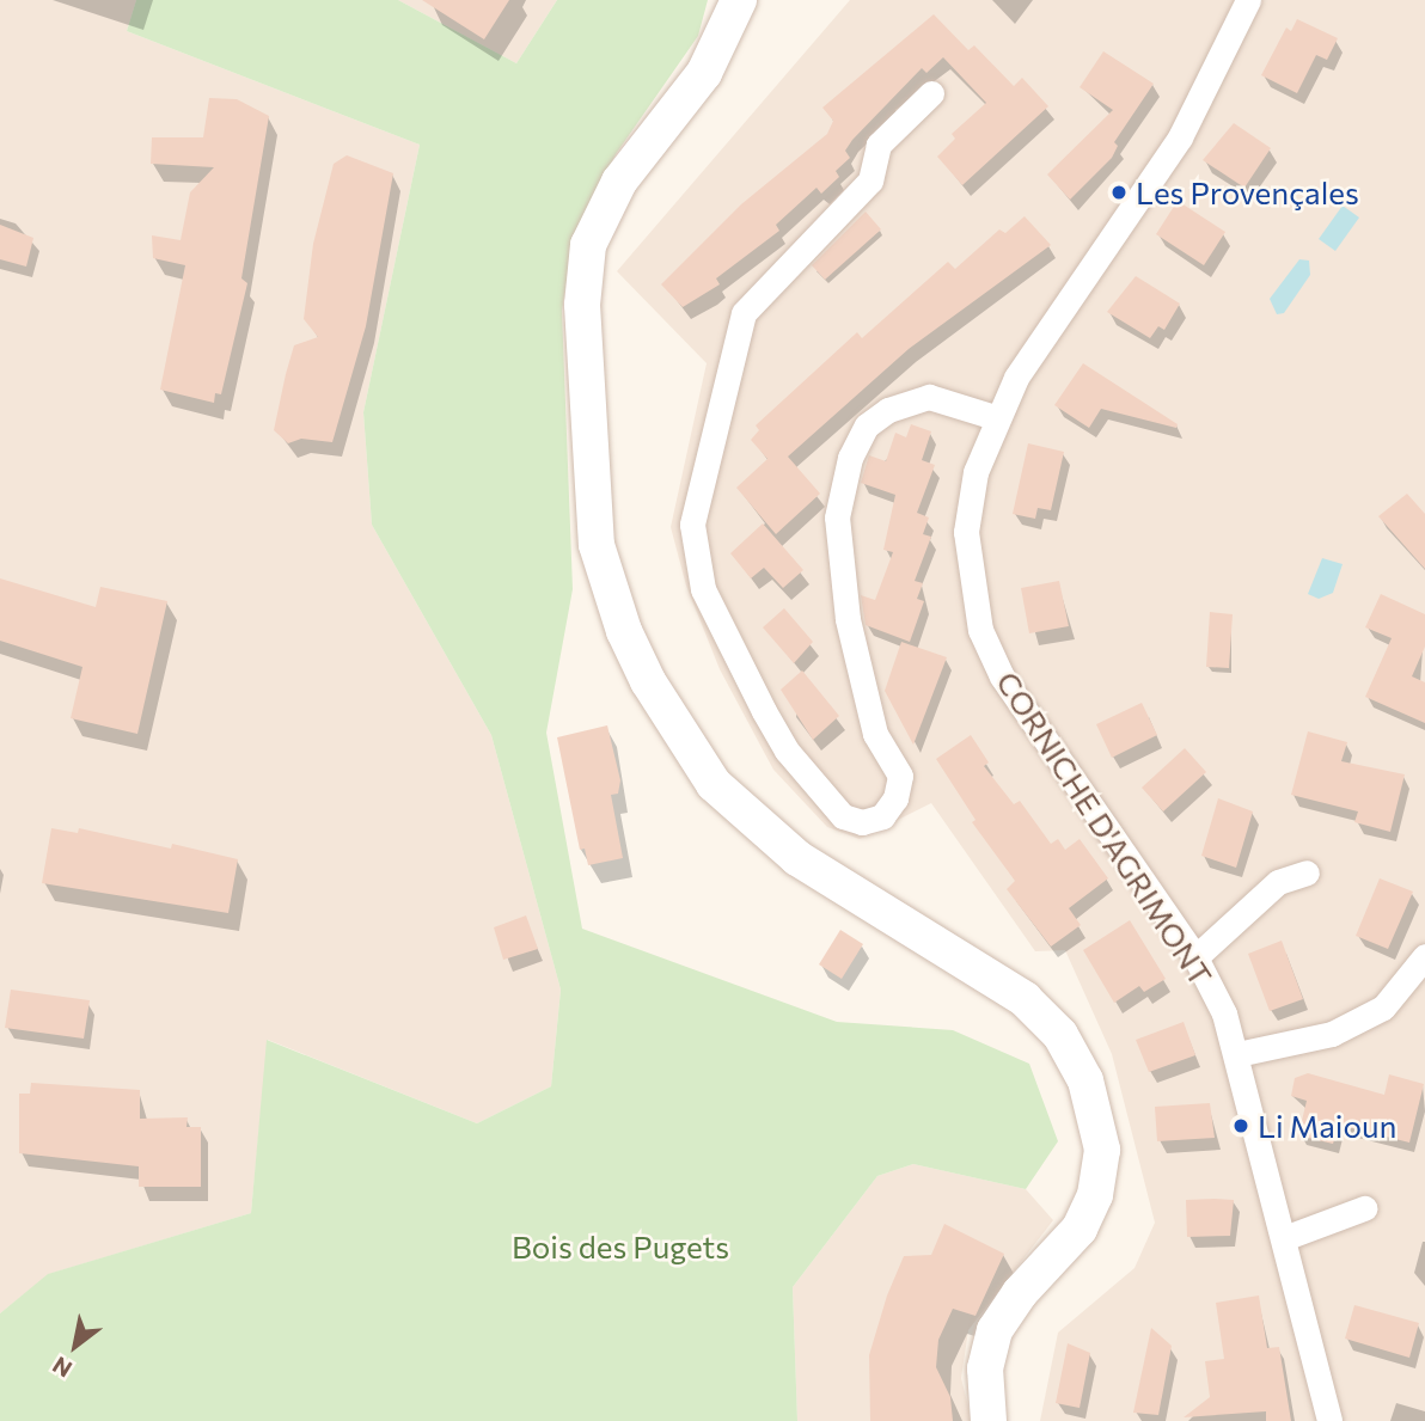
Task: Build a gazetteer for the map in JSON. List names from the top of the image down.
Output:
{
  "streets": {
    "street": ["CORNICHE D'AGRIMONT"]
  },
  "parks": ["Bois des Pugets"],
  "places": ["Les Provençales", "Li Maioun"],
  "north": "bottom left"
}
